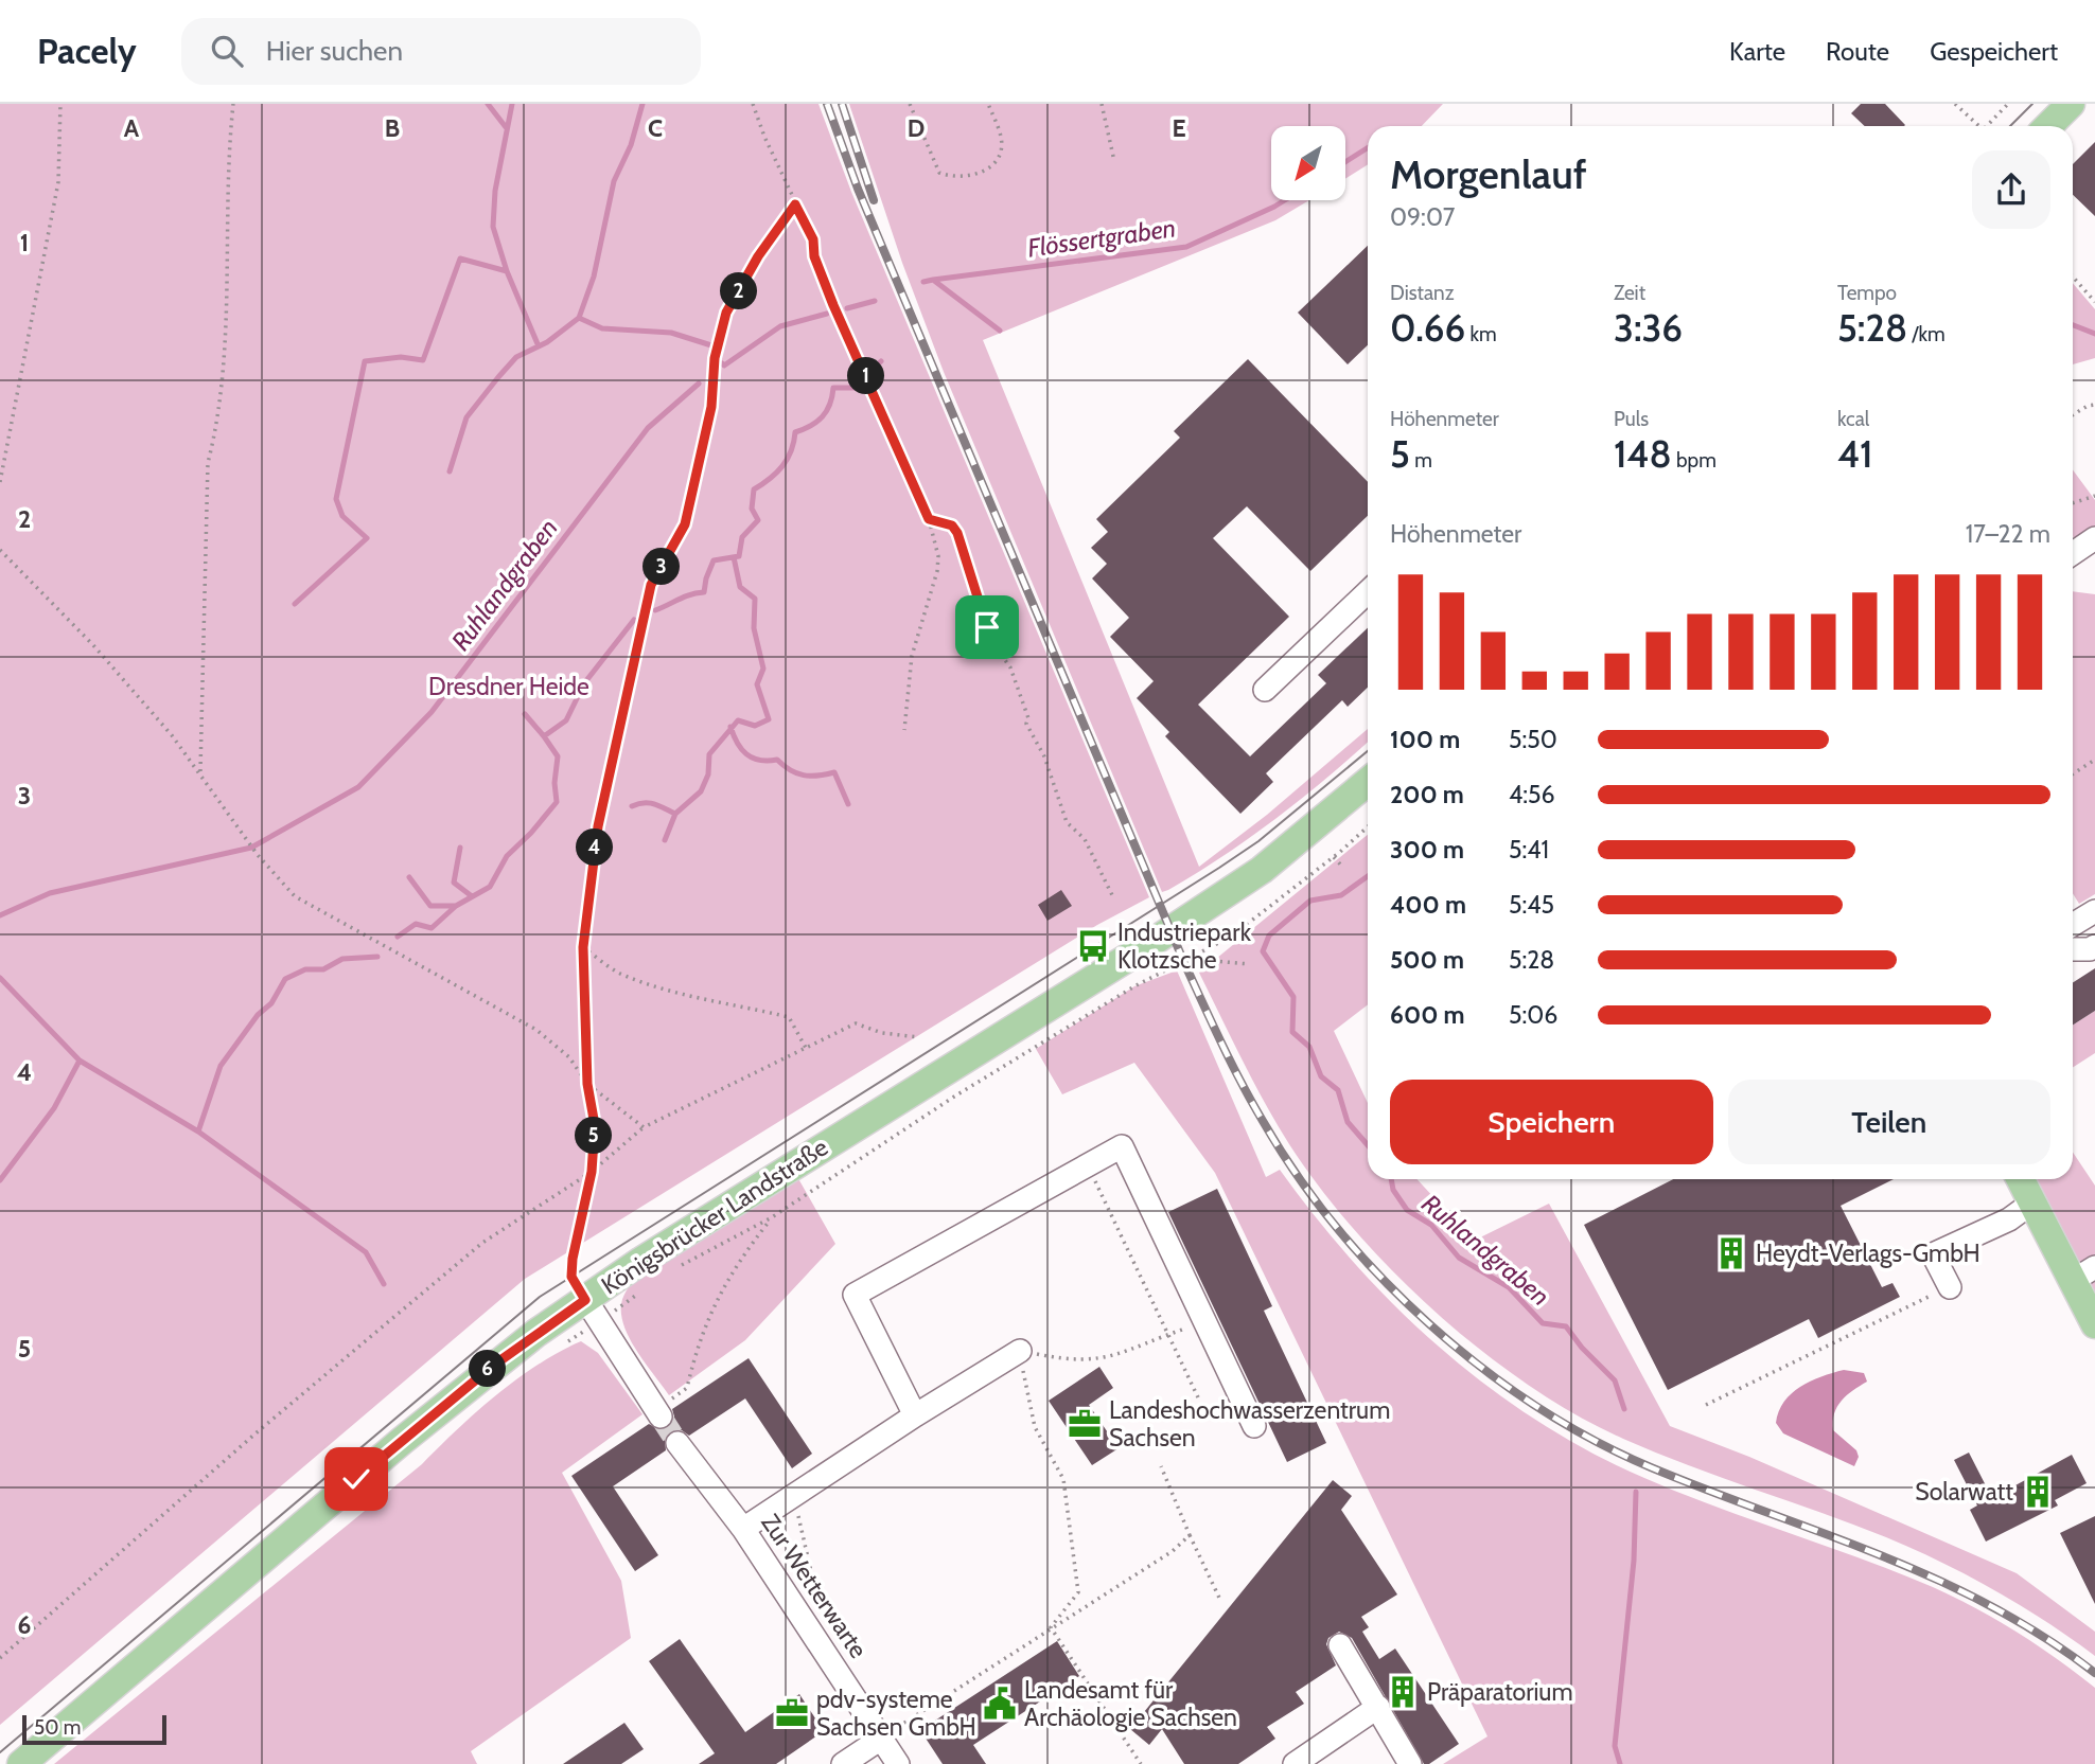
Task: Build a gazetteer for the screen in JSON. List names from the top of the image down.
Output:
{
  "streets": {
    "main road": ["Königsbrücker Landstraße"],
    "street": ["Zur Wetterwarte"]
  },
  "water": ["Flössertgraben", "Ruhlandgraben"],
  "parks": ["Dresdner Heide"],
  "places": {
    "bus stop": ["Industriepark Klotzsche"],
    "building": ["Heydt-Verlags-GmbH", "Solarwatt", "Präparatorium"],
    "office": ["Landeshochwasserzentrum Sachsen", "pdv-systeme Sachsen GmbH"],
    "public building": ["Landesamt für Archäologie Sachsen"]
  },
  "scale_bar": "50 m",
  "north": "bottom left",
  "page": {
    "header": "Pacely",
    "search": "Hier suchen",
    "nav": ["Karte", "Route", "Gespeichert"],
    "heading": ["Morgenlauf", "09:07"],
    "stats": [
      ["Distanz", "0.66 km"],
      ["Zeit", "3:36"],
      ["Tempo", "5:28 /km"],
      ["Höhenmeter", "5 m"],
      ["Puls", "148 bpm"],
      ["kcal", "41"]
    ],
    "pins": [
      "2",
      "1",
      "3",
      "4",
      "5",
      "6"
    ],
    "chart": ["Höhenmeter", "17–22 m"],
    "list": [
      {
        "name": "100 m",
        "note": "5:50"
      },
      {
        "name": "200 m",
        "note": "4:56"
      },
      {
        "name": "300 m",
        "note": "5:41"
      },
      {
        "name": "400 m",
        "note": "5:45"
      },
      {
        "name": "500 m",
        "note": "5:28"
      },
      {
        "name": "600 m",
        "note": "5:06"
      }
    ],
    "buttons": ["Speichern", "Teilen"],
    "scale": "50 m"
  },
  "grid": {
    "columns": [
      "A",
      "B",
      "C",
      "D",
      "E"
    ],
    "rows": [
      "1",
      "2",
      "3",
      "4",
      "5",
      "6"
    ]
  }
}
